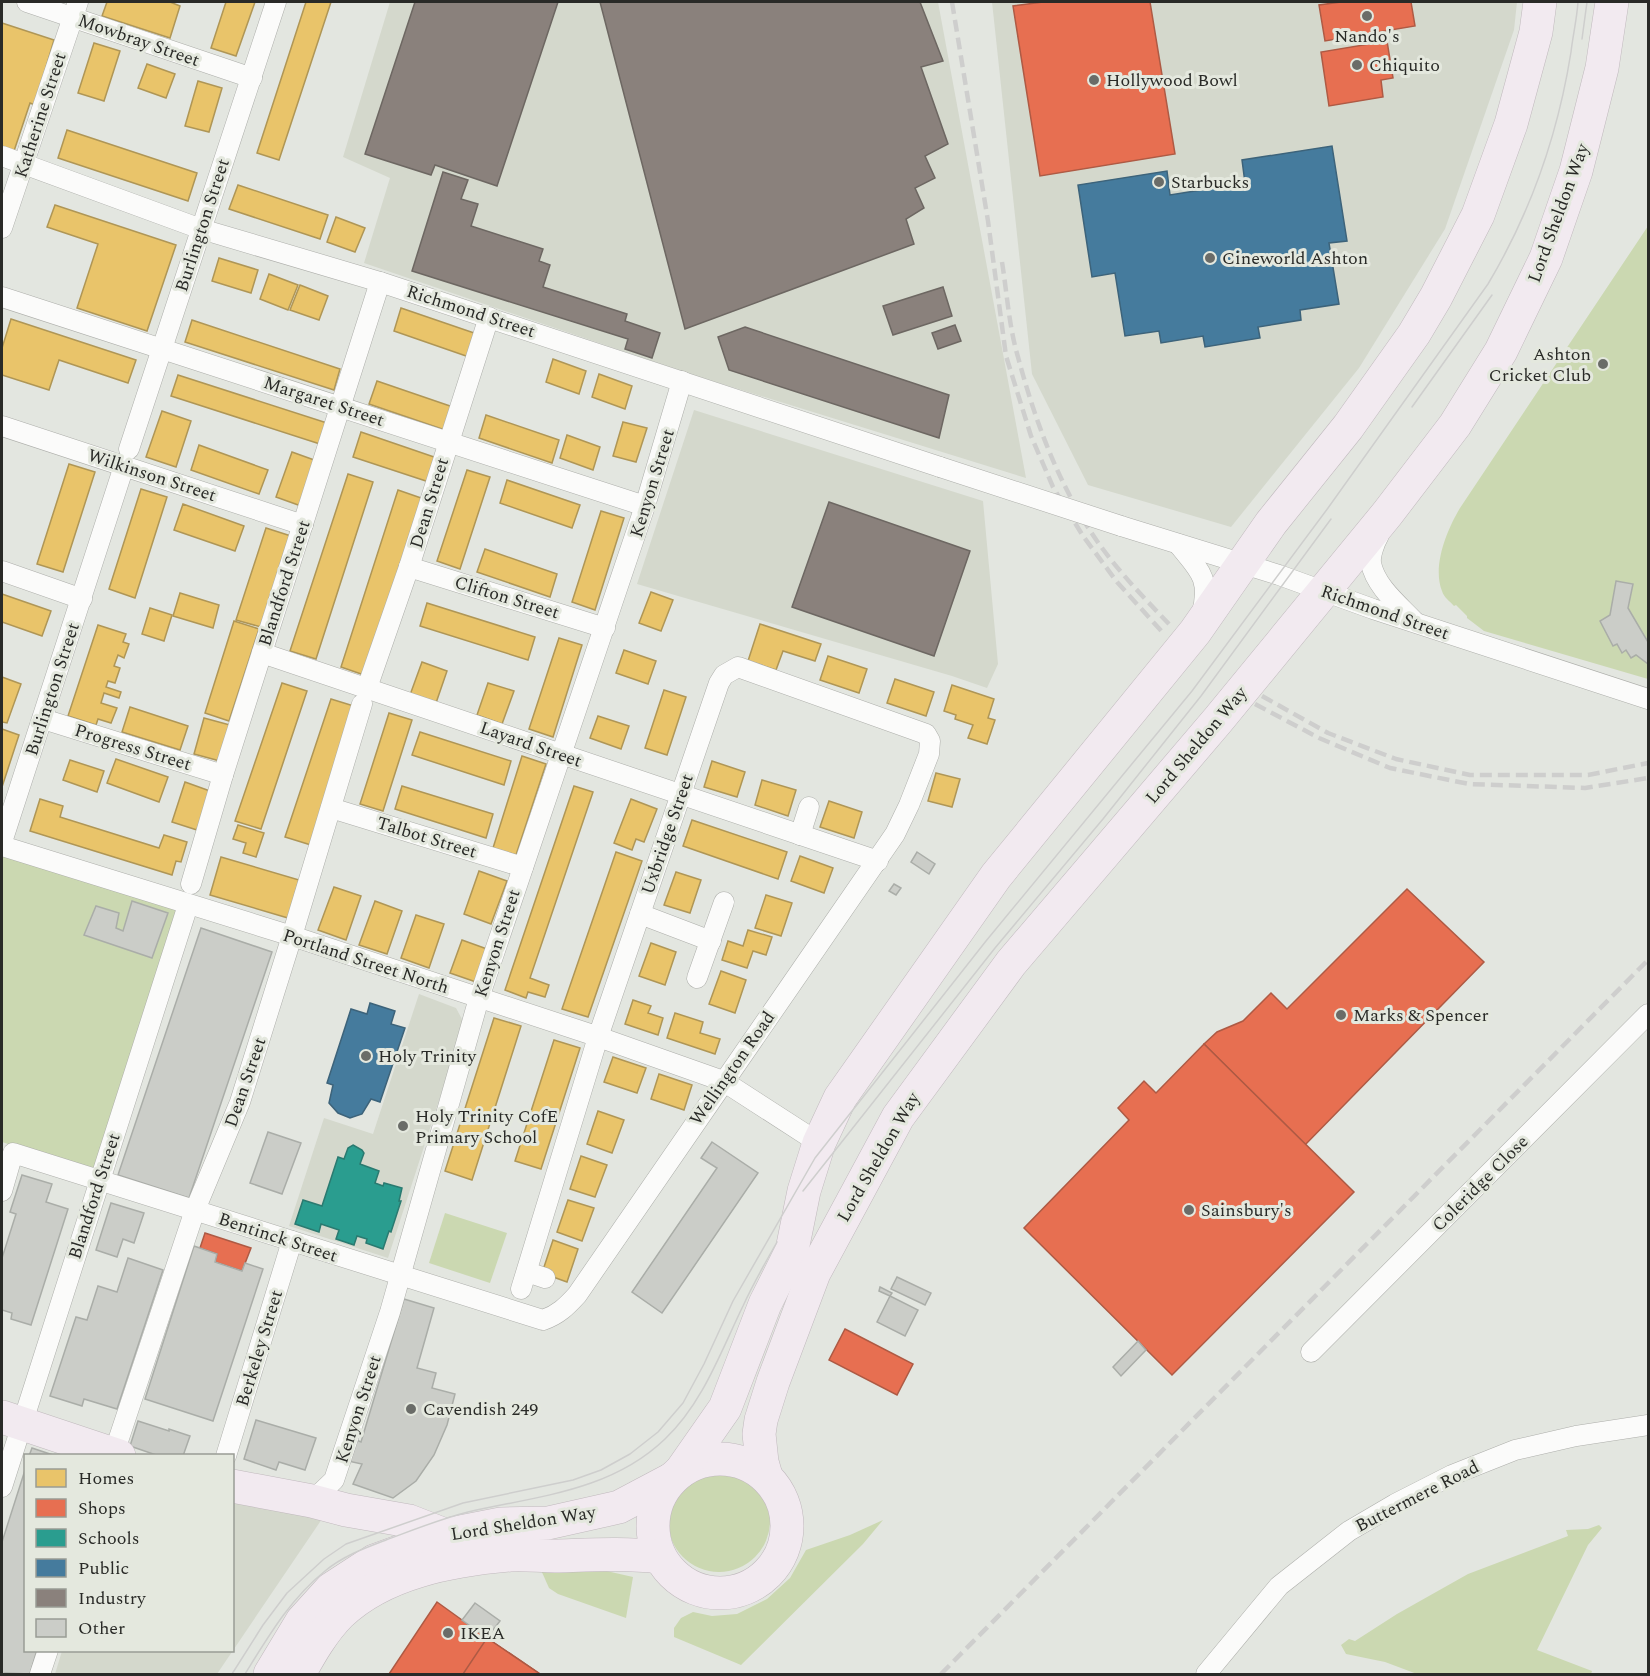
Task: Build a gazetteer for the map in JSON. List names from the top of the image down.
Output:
{
  "streets": {
    "highway": ["Lord Sheldon Way"],
    "street": [
      "Mowbray Street",
      "Katherine Street",
      "Burlington Street",
      "Richmond Street",
      "Margaret Street",
      "Wilkinson Street",
      "Kenyon Street",
      "Dean Street",
      "Blandford Street",
      "Clifton Street",
      "Layard Street",
      "Progress Street",
      "Uxbridge Street",
      "Talbot Street",
      "Portland Street North",
      "Wellington Road",
      "Coleridge Close",
      "Bentinck Street",
      "Berkeley Street",
      "Buttermere Road"
    ]
  },
  "crossings": [
    ["Mowbray Street", "Katherine Street"],
    ["Mowbray Street", "Burlington Street"],
    ["Katherine Street", "Richmond Street"],
    ["Lord Sheldon Way", "Richmond Street"],
    ["Lord Sheldon Way", "Portland Street North"],
    ["Burlington Street", "Richmond Street"],
    ["Burlington Street", "Margaret Street"],
    ["Burlington Street", "Wilkinson Street"],
    ["Burlington Street", "Progress Street"],
    ["Burlington Street", "Portland Street North"],
    ["Richmond Street", "Kenyon Street"],
    ["Richmond Street", "Dean Street"],
    ["Richmond Street", "Blandford Street"],
    ["Margaret Street", "Kenyon Street"],
    ["Margaret Street", "Dean Street"],
    ["Margaret Street", "Blandford Street"],
    ["Wilkinson Street", "Blandford Street"],
    ["Kenyon Street", "Clifton Street"],
    ["Kenyon Street", "Layard Street"],
    ["Kenyon Street", "Talbot Street"],
    ["Kenyon Street", "Portland Street North"],
    ["Kenyon Street", "Bentinck Street"],
    ["Dean Street", "Clifton Street"],
    ["Dean Street", "Layard Street"],
    ["Dean Street", "Talbot Street"],
    ["Dean Street", "Portland Street North"],
    ["Dean Street", "Bentinck Street"],
    ["Blandford Street", "Layard Street"],
    ["Blandford Street", "Progress Street"],
    ["Blandford Street", "Portland Street North"],
    ["Blandford Street", "Bentinck Street"],
    ["Layard Street", "Uxbridge Street"],
    ["Layard Street", "Wellington Road"],
    ["Uxbridge Street", "Portland Street North"],
    ["Uxbridge Street", "Wellington Road"],
    ["Portland Street North", "Wellington Road"],
    ["Wellington Road", "Bentinck Street"],
    ["Bentinck Street", "Berkeley Street"]
  ],
  "places": [
    "Nando's",
    "Chiquito",
    "Hollywood Bowl",
    "Starbucks",
    "Cineworld Ashton",
    "Ashton Cricket Club",
    "Marks & Spencer",
    "Holy Trinity",
    "Holy Trinity CofE Primary School",
    "Sainsbury's",
    "Cavendish 249",
    "IKEA"
  ],
  "legend": [
    "Homes",
    "Shops",
    "Schools",
    "Public",
    "Industry",
    "Other"
  ]
}
